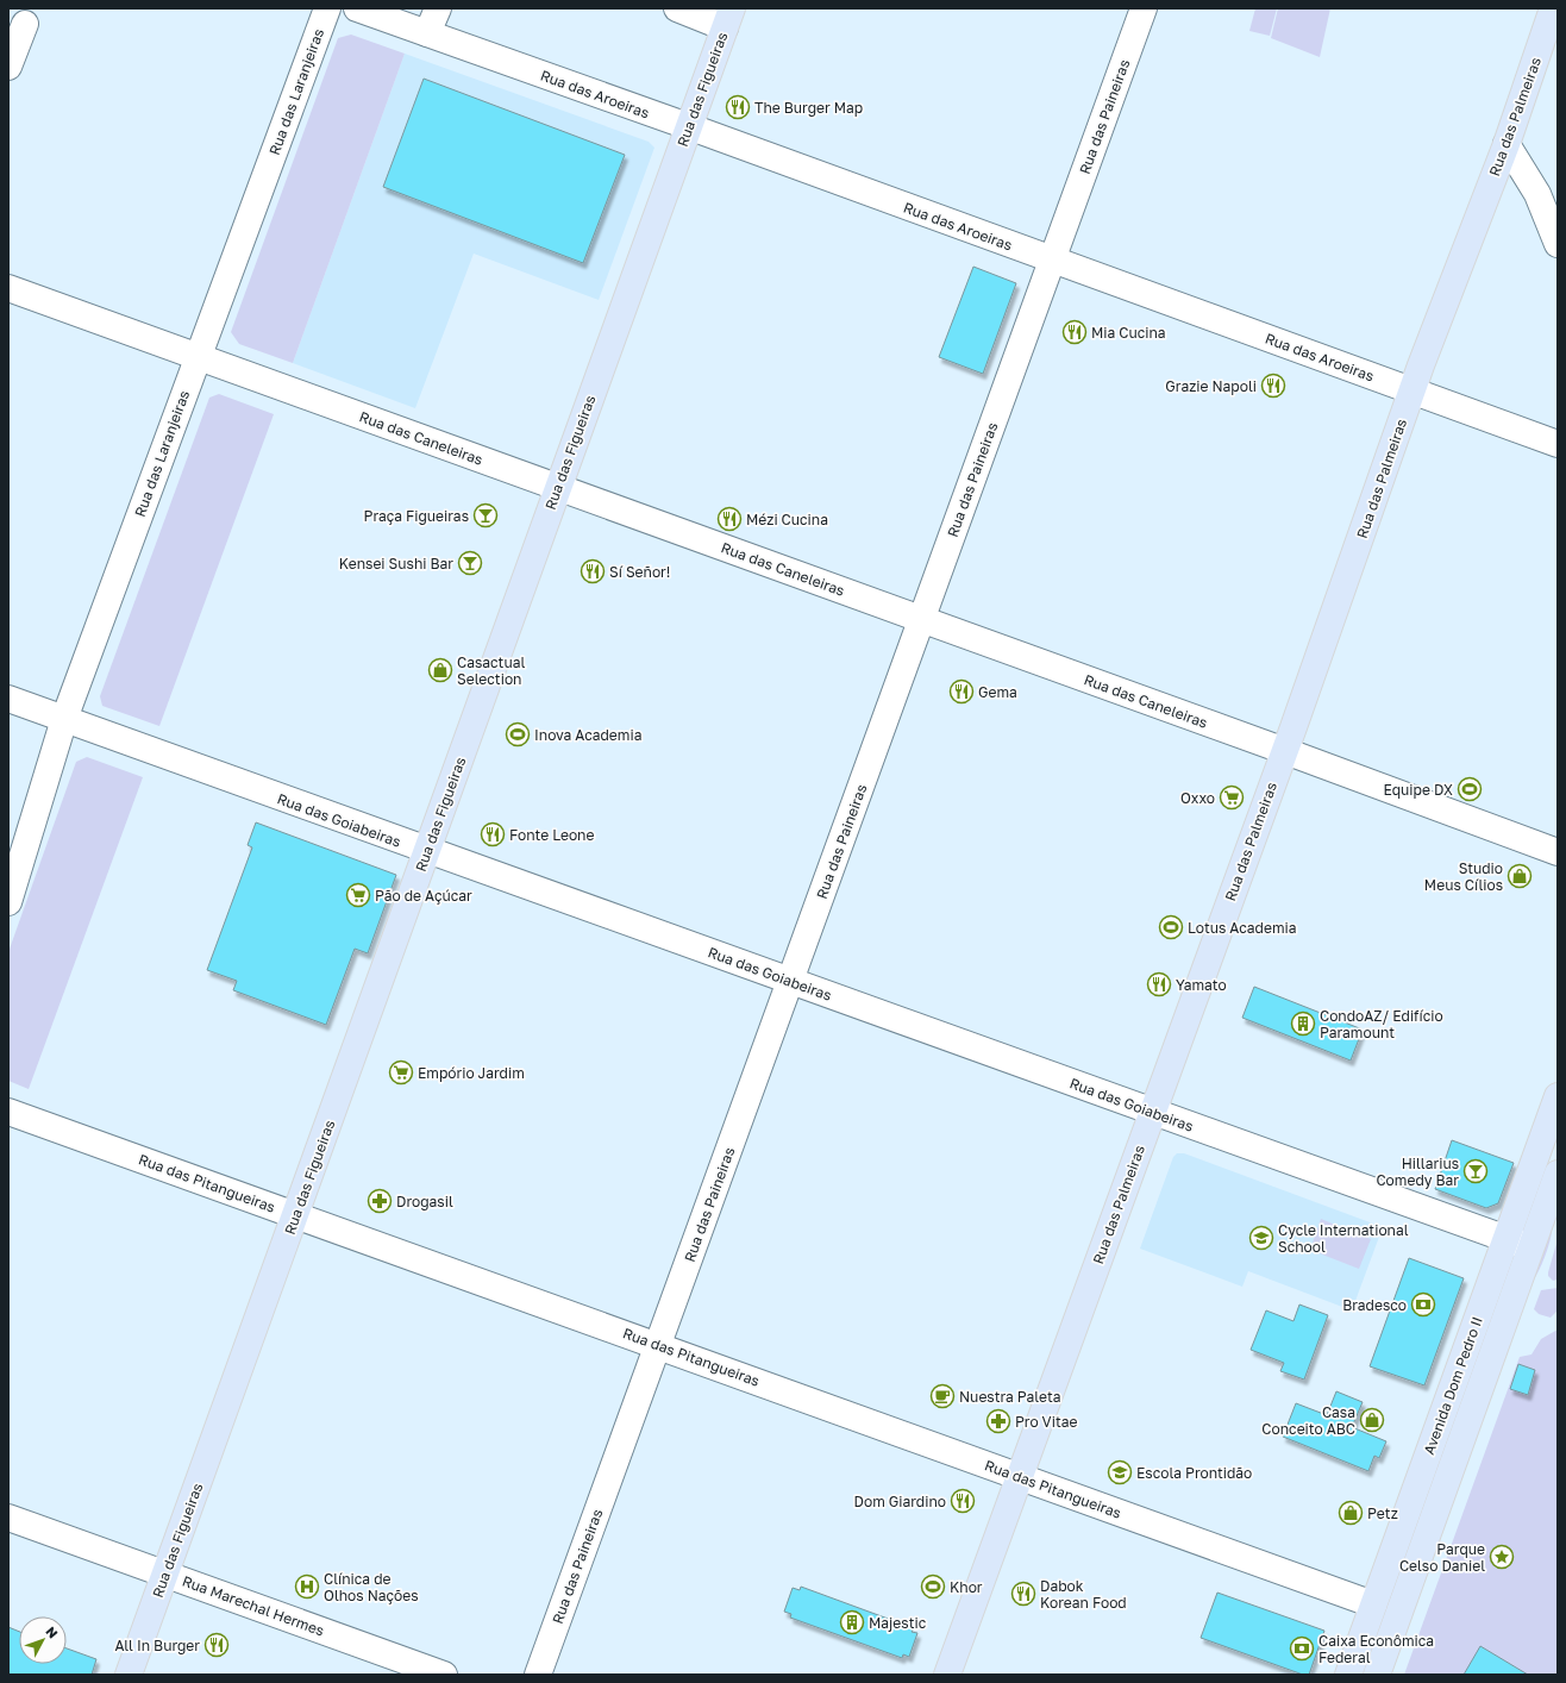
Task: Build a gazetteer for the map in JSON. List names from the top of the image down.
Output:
{
  "streets": {
    "main road": ["Rua das Figueiras", "Rua das Palmeiras", "Avenida Dom Pedro II"],
    "street": [
      "Rua das Laranjeiras",
      "Rua das Aroeiras",
      "Rua das Paineiras",
      "Rua das Caneleiras",
      "Rua das Goiabeiras",
      "Rua das Pitangueiras",
      "Rua Marechal Hermes"
    ]
  },
  "crossings": [
    ["Rua das Figueiras", "Rua das Aroeiras"],
    ["Rua das Figueiras", "Rua das Caneleiras"],
    ["Rua das Figueiras", "Rua das Goiabeiras"],
    ["Rua das Figueiras", "Rua das Pitangueiras"],
    ["Rua das Figueiras", "Rua Marechal Hermes"],
    ["Rua das Laranjeiras", "Rua das Caneleiras"],
    ["Rua das Laranjeiras", "Rua das Goiabeiras"],
    ["Rua das Aroeiras", "Rua das Paineiras"],
    ["Rua das Aroeiras", "Rua das Palmeiras"],
    ["Rua das Paineiras", "Rua das Caneleiras"],
    ["Rua das Paineiras", "Rua das Goiabeiras"],
    ["Rua das Paineiras", "Rua das Pitangueiras"],
    ["Rua das Palmeiras", "Rua das Caneleiras"],
    ["Rua das Palmeiras", "Rua das Goiabeiras"],
    ["Rua das Palmeiras", "Rua das Pitangueiras"],
    ["Rua das Goiabeiras", "Avenida Dom Pedro II"],
    ["Rua das Pitangueiras", "Avenida Dom Pedro II"]
  ],
  "places": {
    "restaurant": [
      "The Burger Map",
      "Mia Cucina",
      "Grazie Napoli",
      "Mézi Cucina",
      "Sí Señor!",
      "Gema",
      "Fonte Leone",
      "Yamato",
      "Dom Giardino",
      "Dabok Korean Food",
      "All In Burger"
    ],
    "bar": ["Praça Figueiras", "Kensei Sushi Bar", "Hillarius Comedy Bar"],
    "shop": [
      "Casactual Selection",
      "Studio Meus Cílios",
      "Casa Conceito ABC",
      "Petz"
    ],
    "sports": [
      "Inova Academia",
      "Equipe DX",
      "Lotus Academia",
      "Khor"
    ],
    "supermarket": ["Oxxo", "Pão de Açúcar", "Empório Jardim"],
    "building": ["CondoAZ/ Edifício Paramount", "Majestic"],
    "pharmacy": ["Drogasil", "Pro Vitae"],
    "school or university": ["Cycle International School", "Escola Prontidão"],
    "bank": ["Bradesco", "Caixa Econômica Federal"],
    "cafe": ["Nuestra Paleta"],
    "place": ["Parque Celso Daniel"],
    "hospital": ["Clínica de Olhos Nações"]
  },
  "north": "top right"
}
